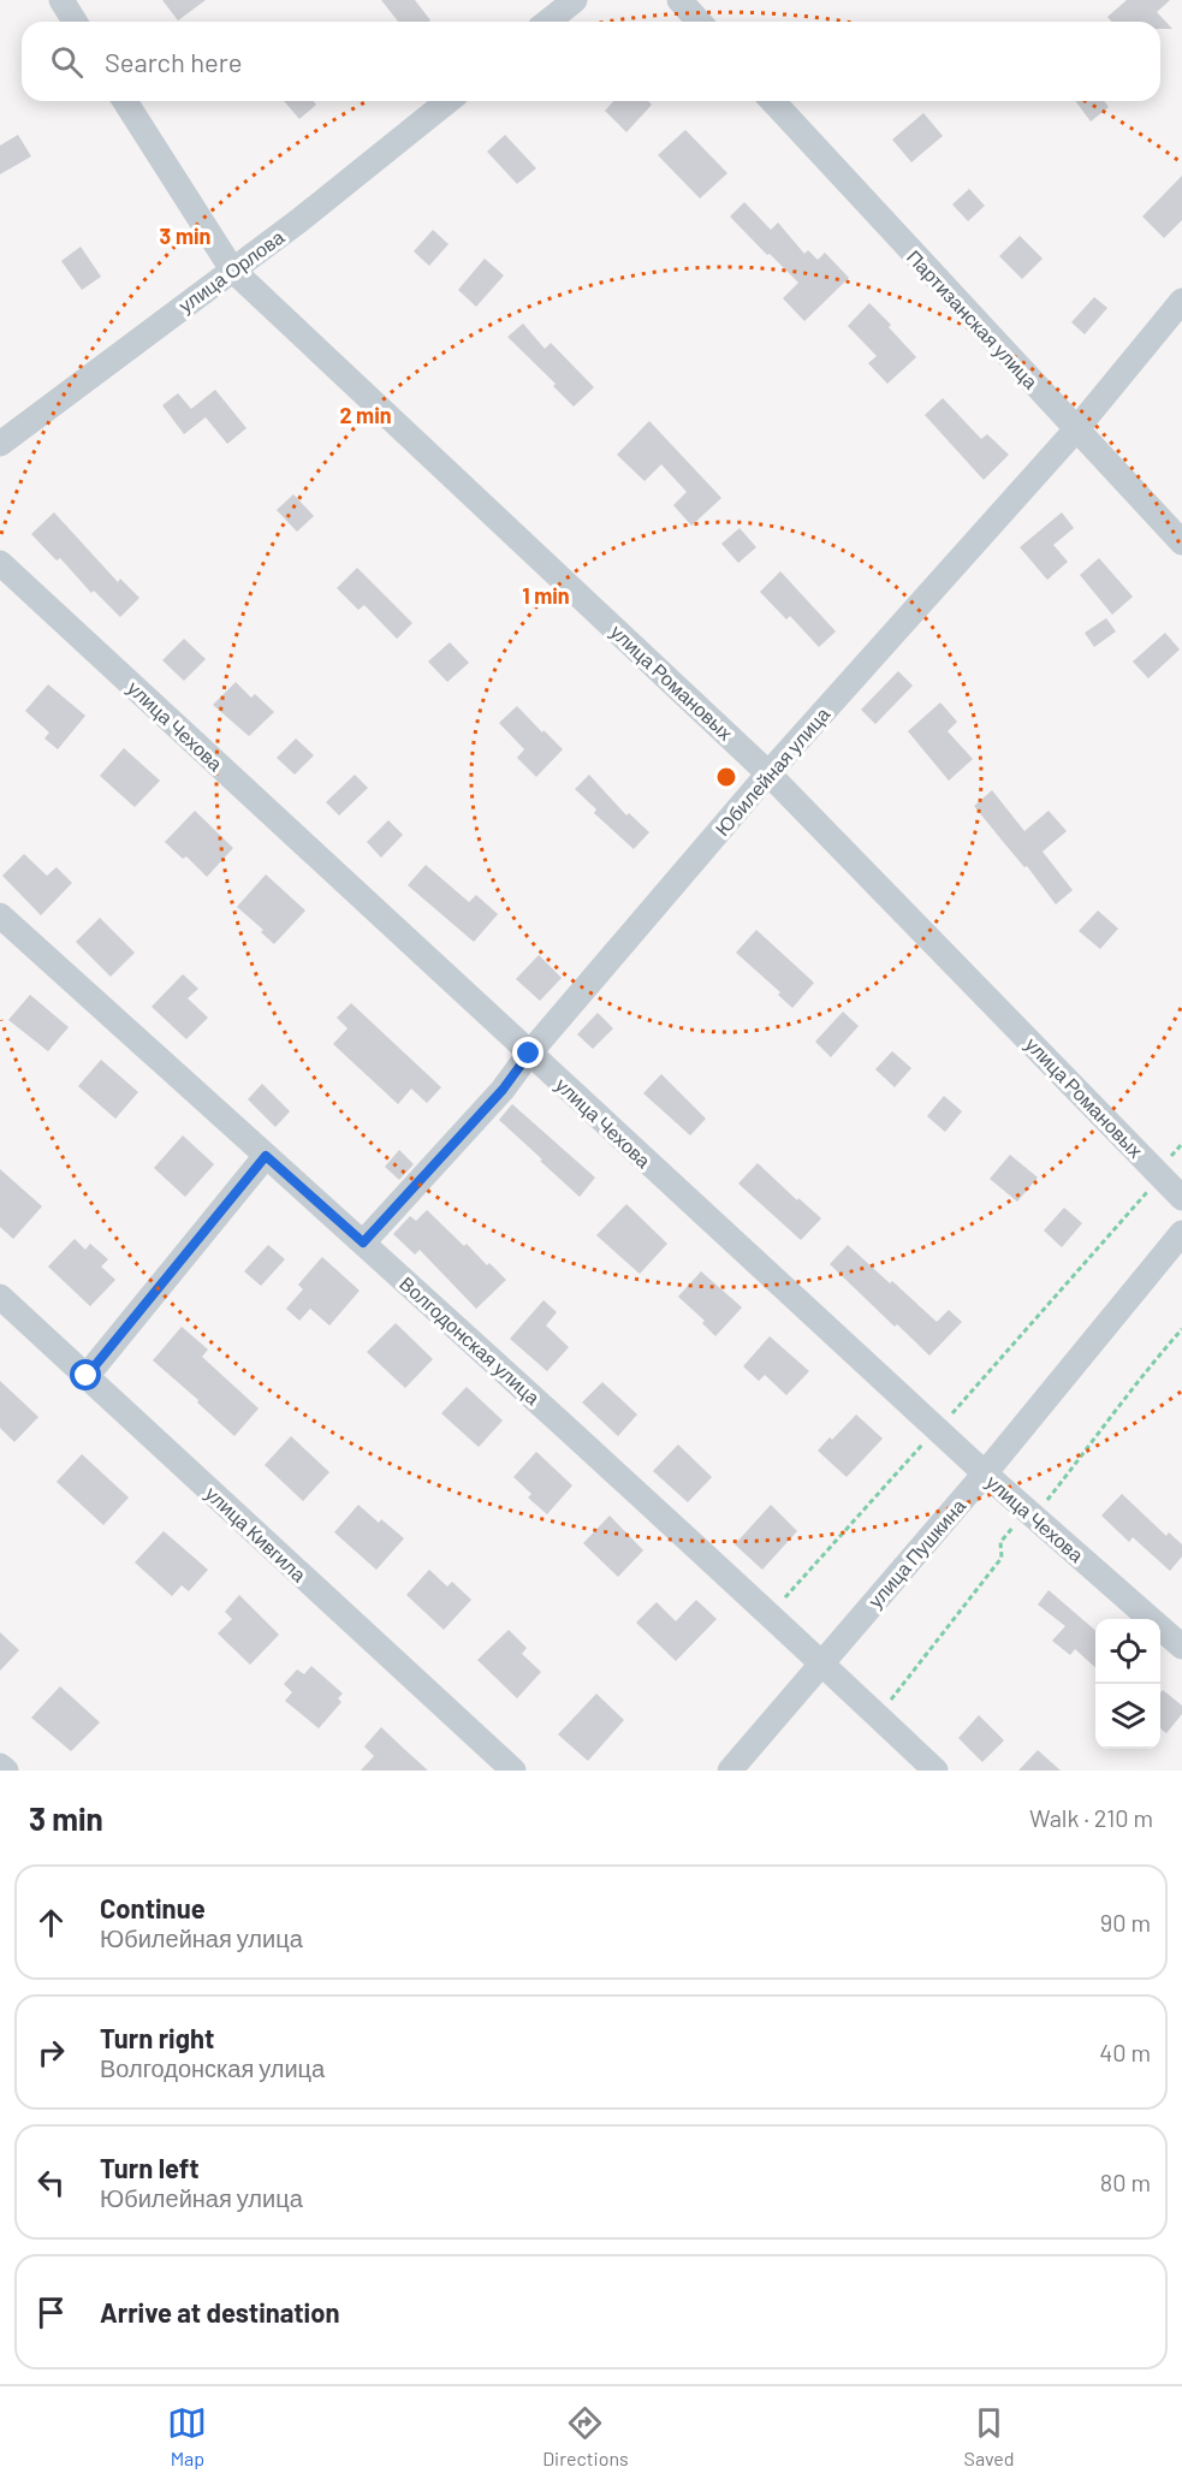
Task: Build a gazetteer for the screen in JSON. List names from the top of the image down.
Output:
{
  "streets": {
    "street": [
      "улица Орлова",
      "Партизанская улица",
      "улица Романовых",
      "улица Чехова",
      "Юбилейная улица",
      "Волгодонская улица",
      "улица Кивгила",
      "улица Пушкина"
    ]
  },
  "crossings": [
    ["улица Орлова", "улица Романовых"],
    ["Партизанская улица", "Юбилейная улица"],
    ["улица Романовых", "Юбилейная улица"],
    ["улица Чехова", "Юбилейная улица"],
    ["улица Чехова", "улица Пушкина"],
    ["Юбилейная улица", "Волгодонская улица"],
    ["Волгодонская улица", "улица Пушкина"]
  ],
  "page": {
    "search": "Search here",
    "heading": ["3 min", "Walk · 210 m"],
    "list": [
      ["Continue", "Юбилейная улица", "90 m"],
      ["Turn right", "Волгодонская улица", "40 m"],
      ["Turn left", "Юбилейная улица", "80 m"],
      "Arrive at destination"
    ],
    "nav": ["Map", "Directions", "Saved"]
  },
  "rings": ["3 min", "2 min", "1 min"]
}
